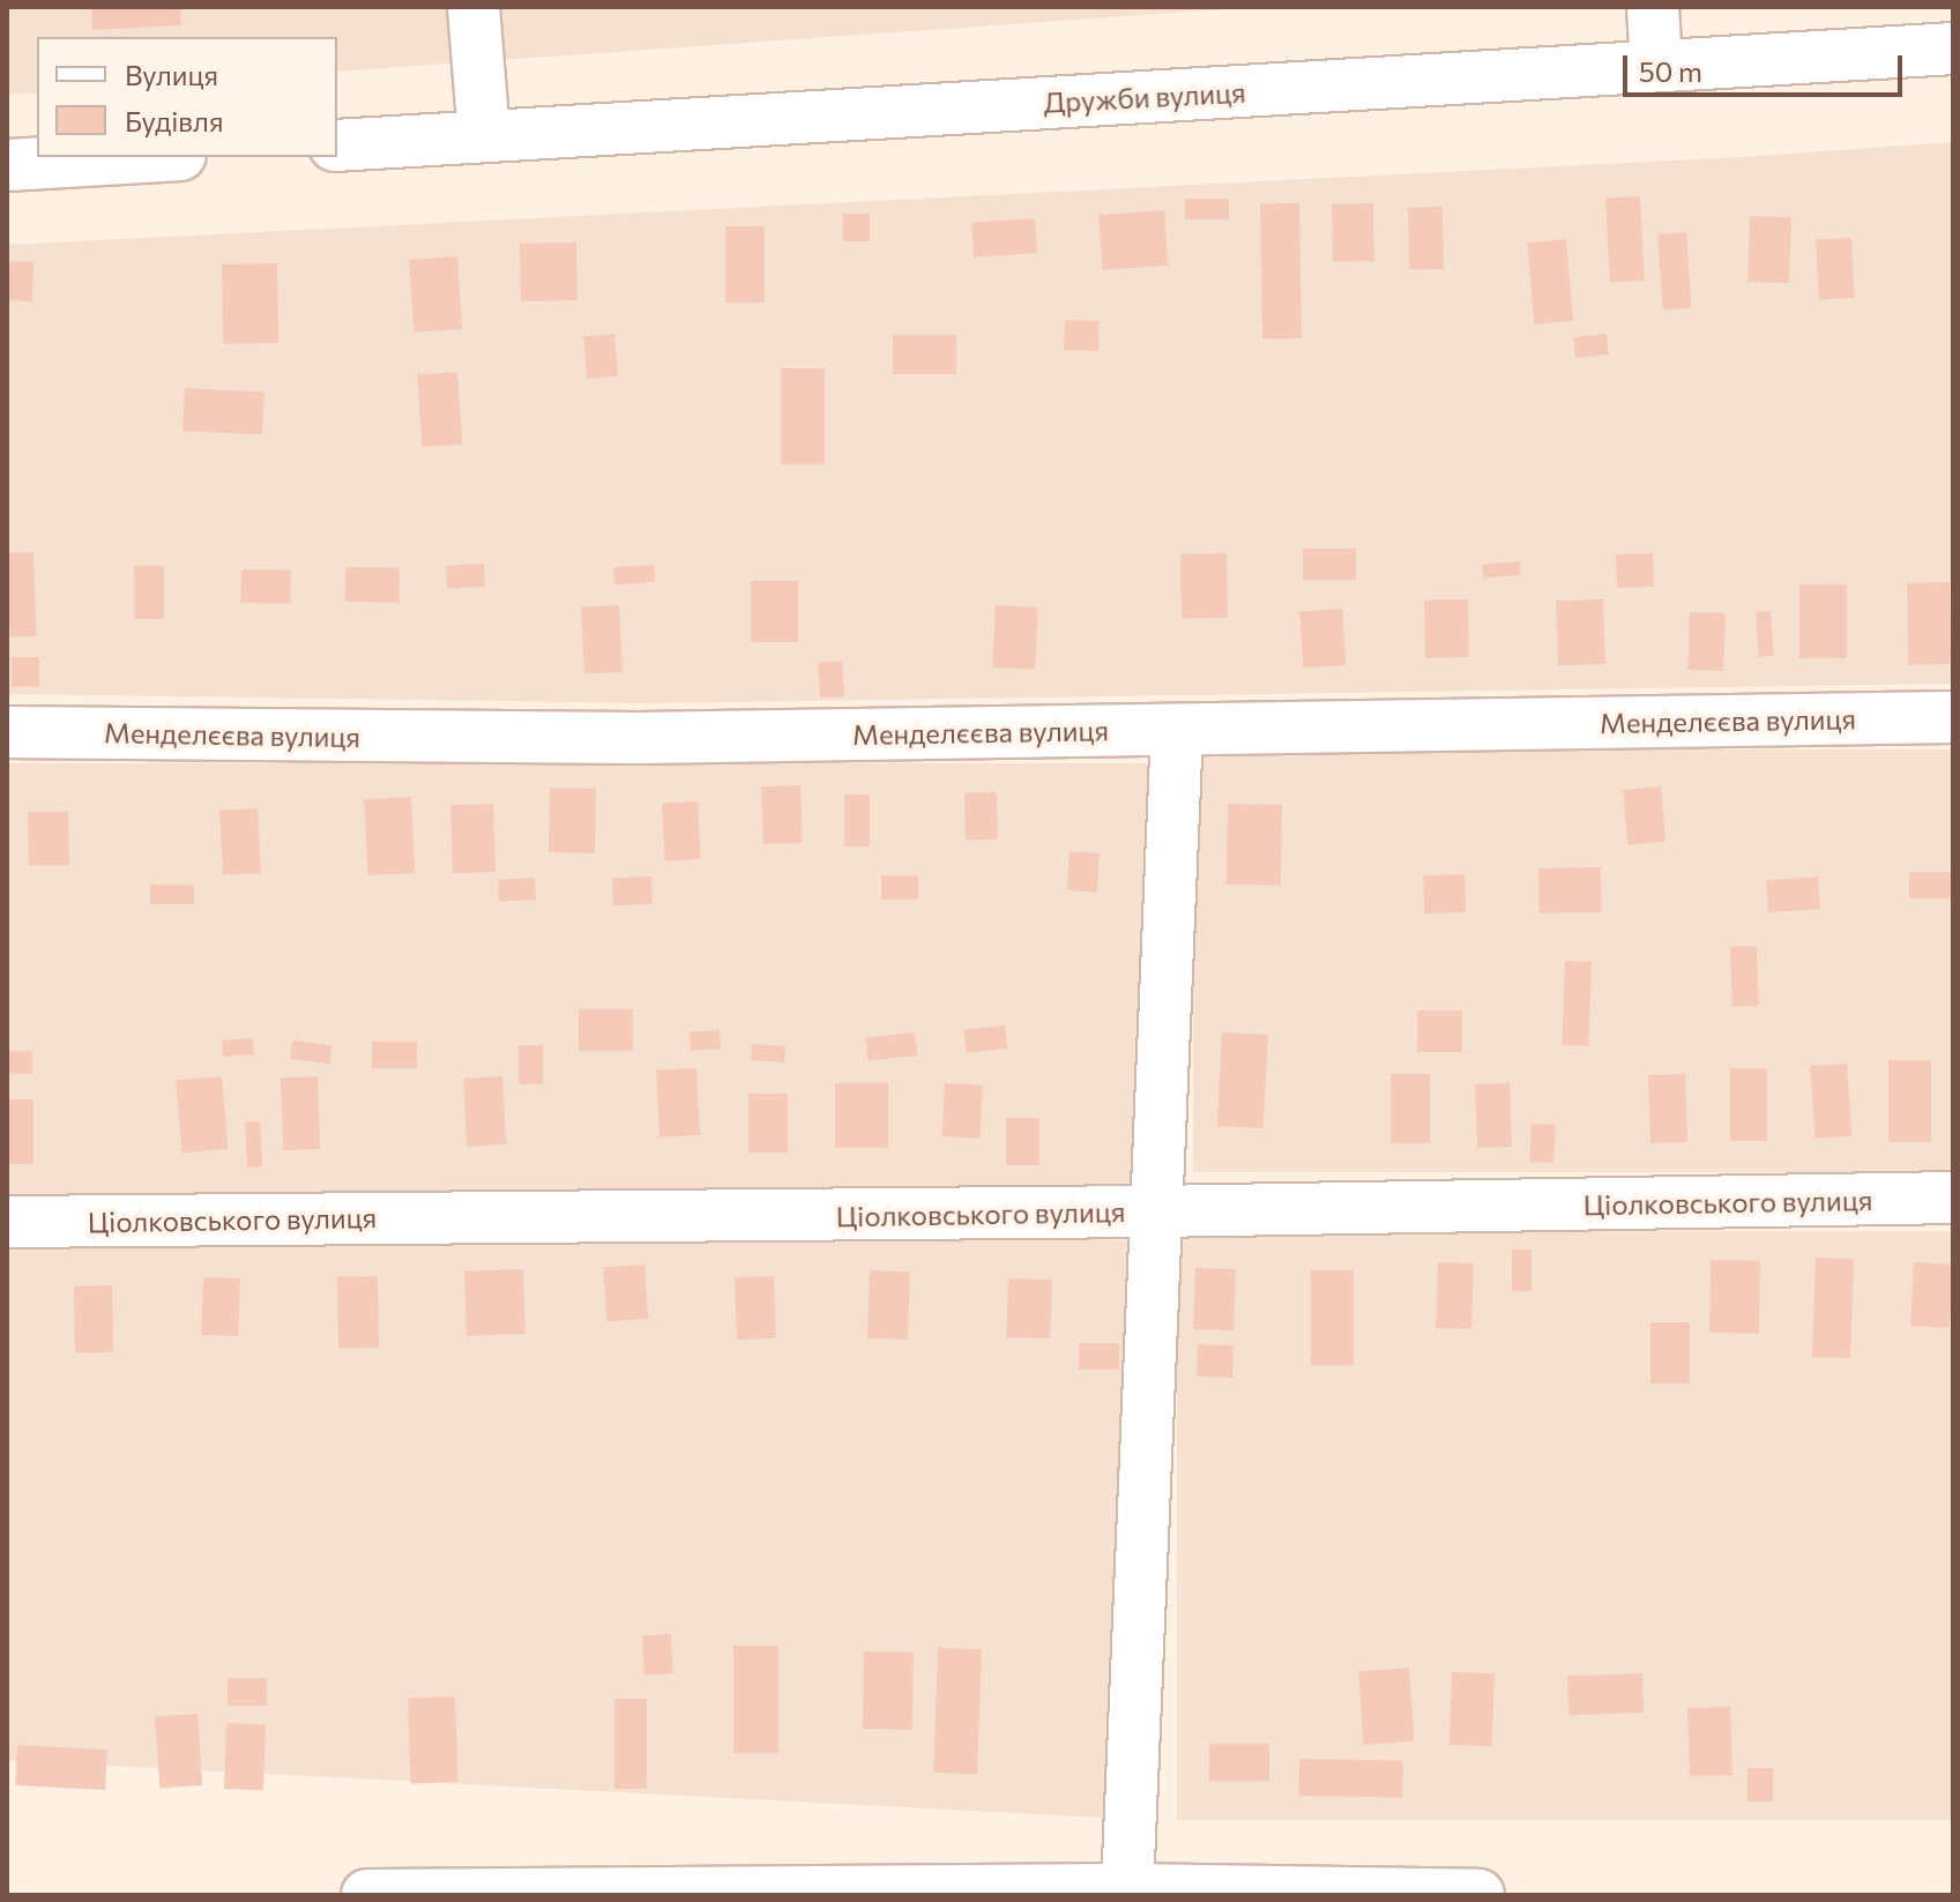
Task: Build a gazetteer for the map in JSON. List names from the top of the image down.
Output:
{
  "streets": {
    "street": ["Дружби вулиця", "Менделєєва вулиця", "Ціолковського вулиця"]
  },
  "legend": ["Вулиця", "Будівля"],
  "scale_bar": "50 m"
}
